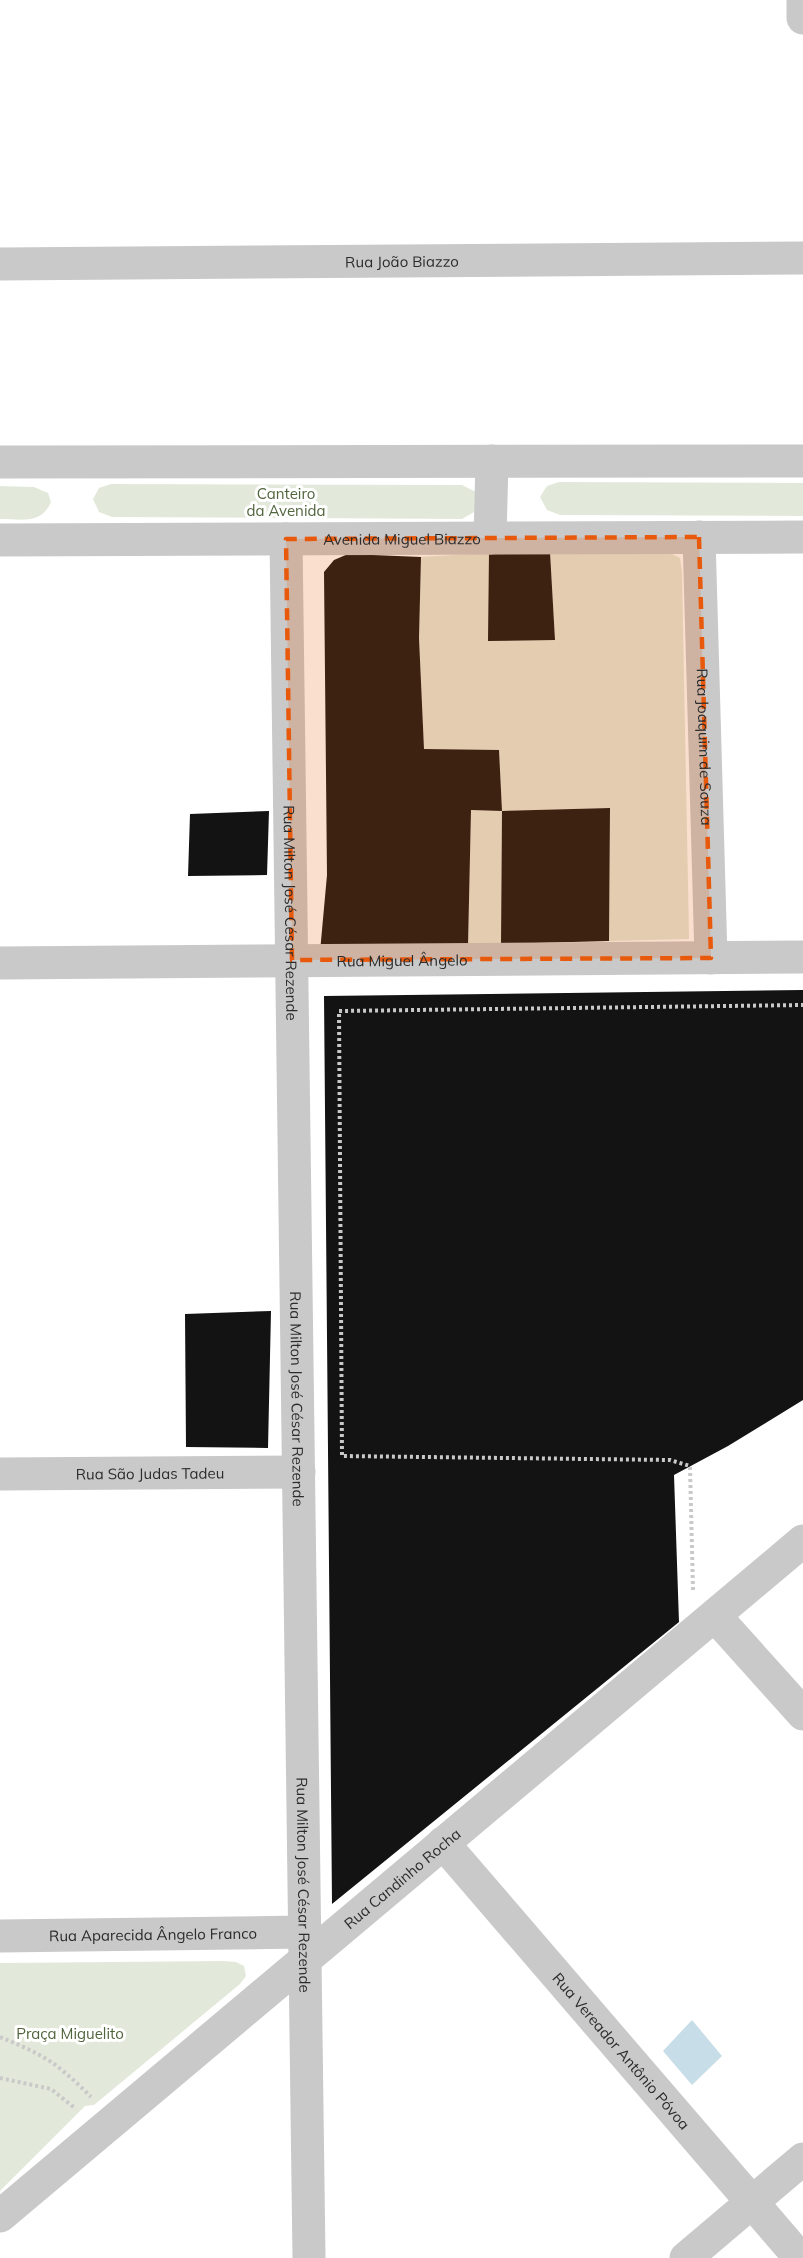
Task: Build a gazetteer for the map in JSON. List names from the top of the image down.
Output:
{
  "streets": {
    "street": [
      "Rua João Biazzo",
      "Avenida Miguel Biazzo",
      "Rua Joaquim de Souza",
      "Rua Milton José César Rezende",
      "Rua Miguel Ângelo",
      "Rua São Judas Tadeu",
      "Rua Candinho Rocha",
      "Rua Aparecida Ângelo Franco",
      "Rua Vereador Antônio Póvoa"
    ]
  },
  "crossings": [
    ["Avenida Miguel Biazzo", "Rua Joaquim de Souza"],
    ["Avenida Miguel Biazzo", "Rua Milton José César Rezende"],
    ["Rua Joaquim de Souza", "Rua Miguel Ângelo"],
    ["Rua Milton José César Rezende", "Rua Miguel Ângelo"],
    ["Rua Milton José César Rezende", "Rua São Judas Tadeu"],
    ["Rua Milton José César Rezende", "Rua Candinho Rocha"],
    ["Rua Milton José César Rezende", "Rua Aparecida Ângelo Franco"],
    ["Rua Candinho Rocha", "Rua Aparecida Ângelo Franco"],
    ["Rua Candinho Rocha", "Rua Vereador Antônio Póvoa"]
  ],
  "parks": ["Canteiro da Avenida", "Praça Miguelito"]
}
